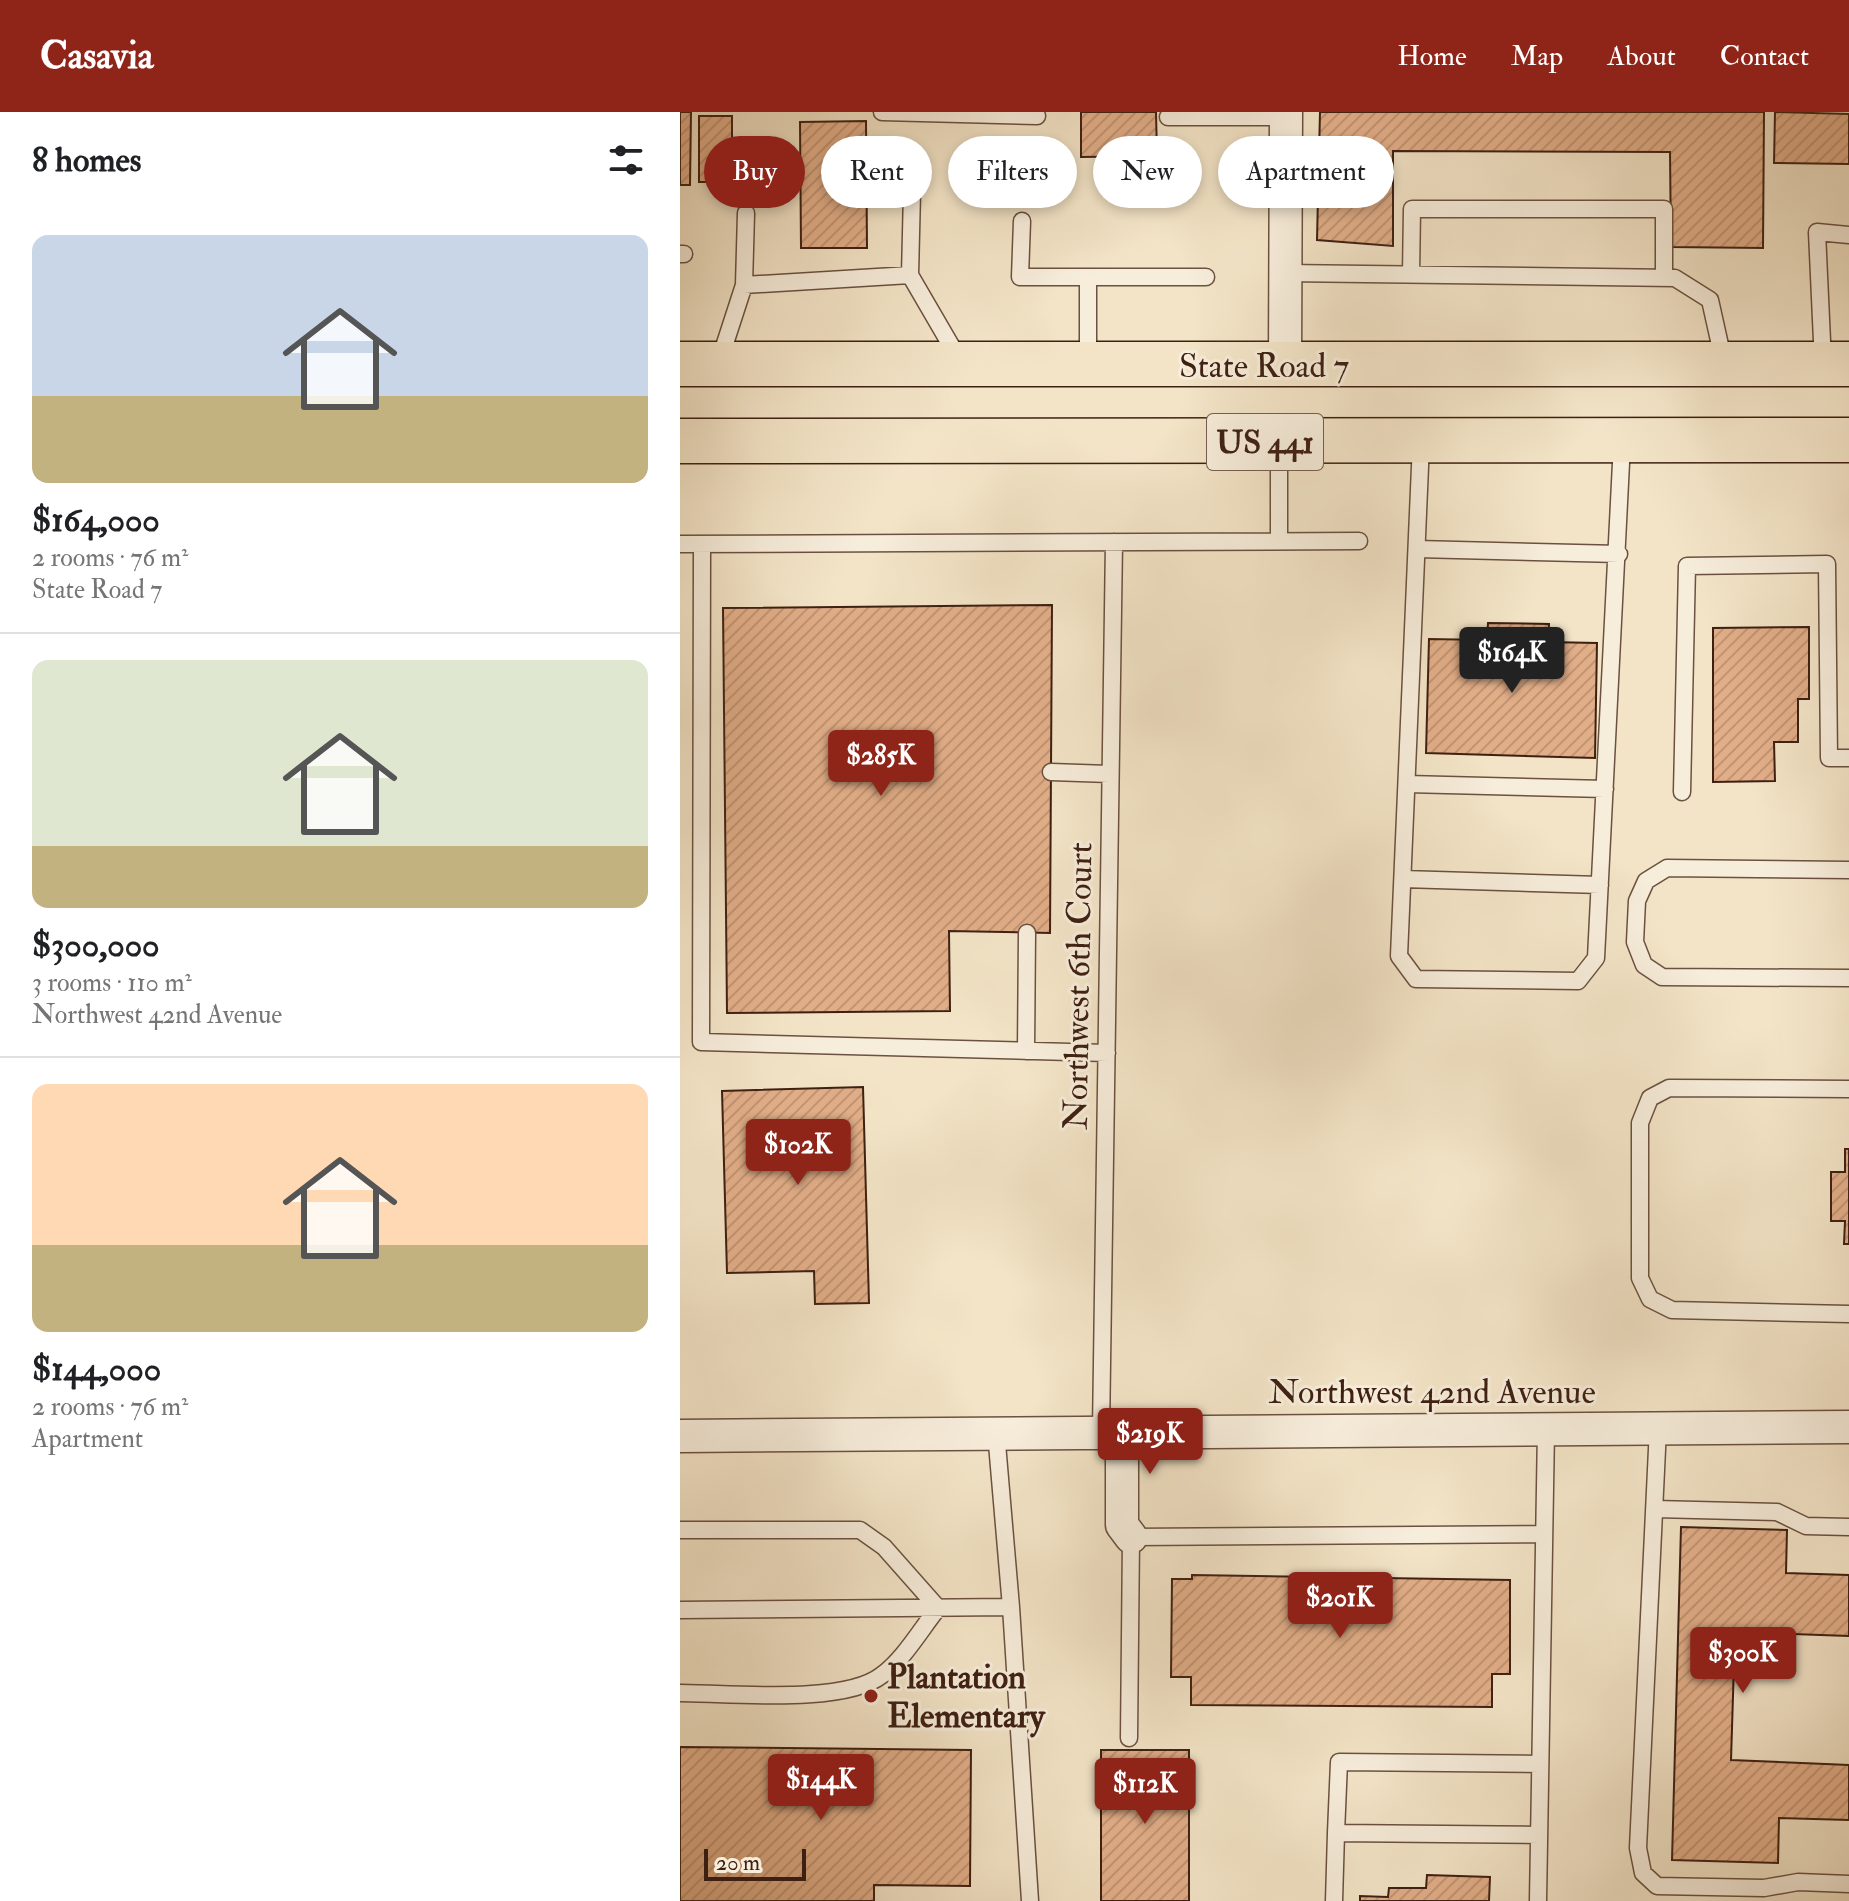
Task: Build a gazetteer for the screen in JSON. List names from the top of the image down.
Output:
{
  "streets": {
    "main road": ["State Road 7", "US 441"],
    "street": ["Northwest 42nd Avenue"],
    "lane": ["Northwest 6th Court"]
  },
  "crossings": [
    ["Northwest 6th Court", "Northwest 42nd Avenue"]
  ],
  "places": ["Plantation Elementary"],
  "scale_bar": "20 m",
  "page": {
    "header": "Casavia",
    "nav": [
      "Home",
      "Map",
      "About",
      "Contact"
    ],
    "heading": "8 homes",
    "chip": [
      "Buy",
      "Rent",
      "Filters",
      "New",
      "Apartment"
    ],
    "list": [
      {
        "name": "$164,000",
        "note": "2 rooms · 76 m² · State Road 7"
      },
      {
        "name": "$300,000",
        "note": "3 rooms · 110 m² · Northwest 42nd Avenue"
      },
      {
        "name": "$144,000",
        "note": "2 rooms · 76 m² · Apartment"
      }
    ],
    "price": [
      "$164K",
      "$285K",
      "$102K",
      "$219K",
      "$201K",
      "$300K",
      "$144K",
      "$112K"
    ],
    "scale": "20 m"
  }
}
